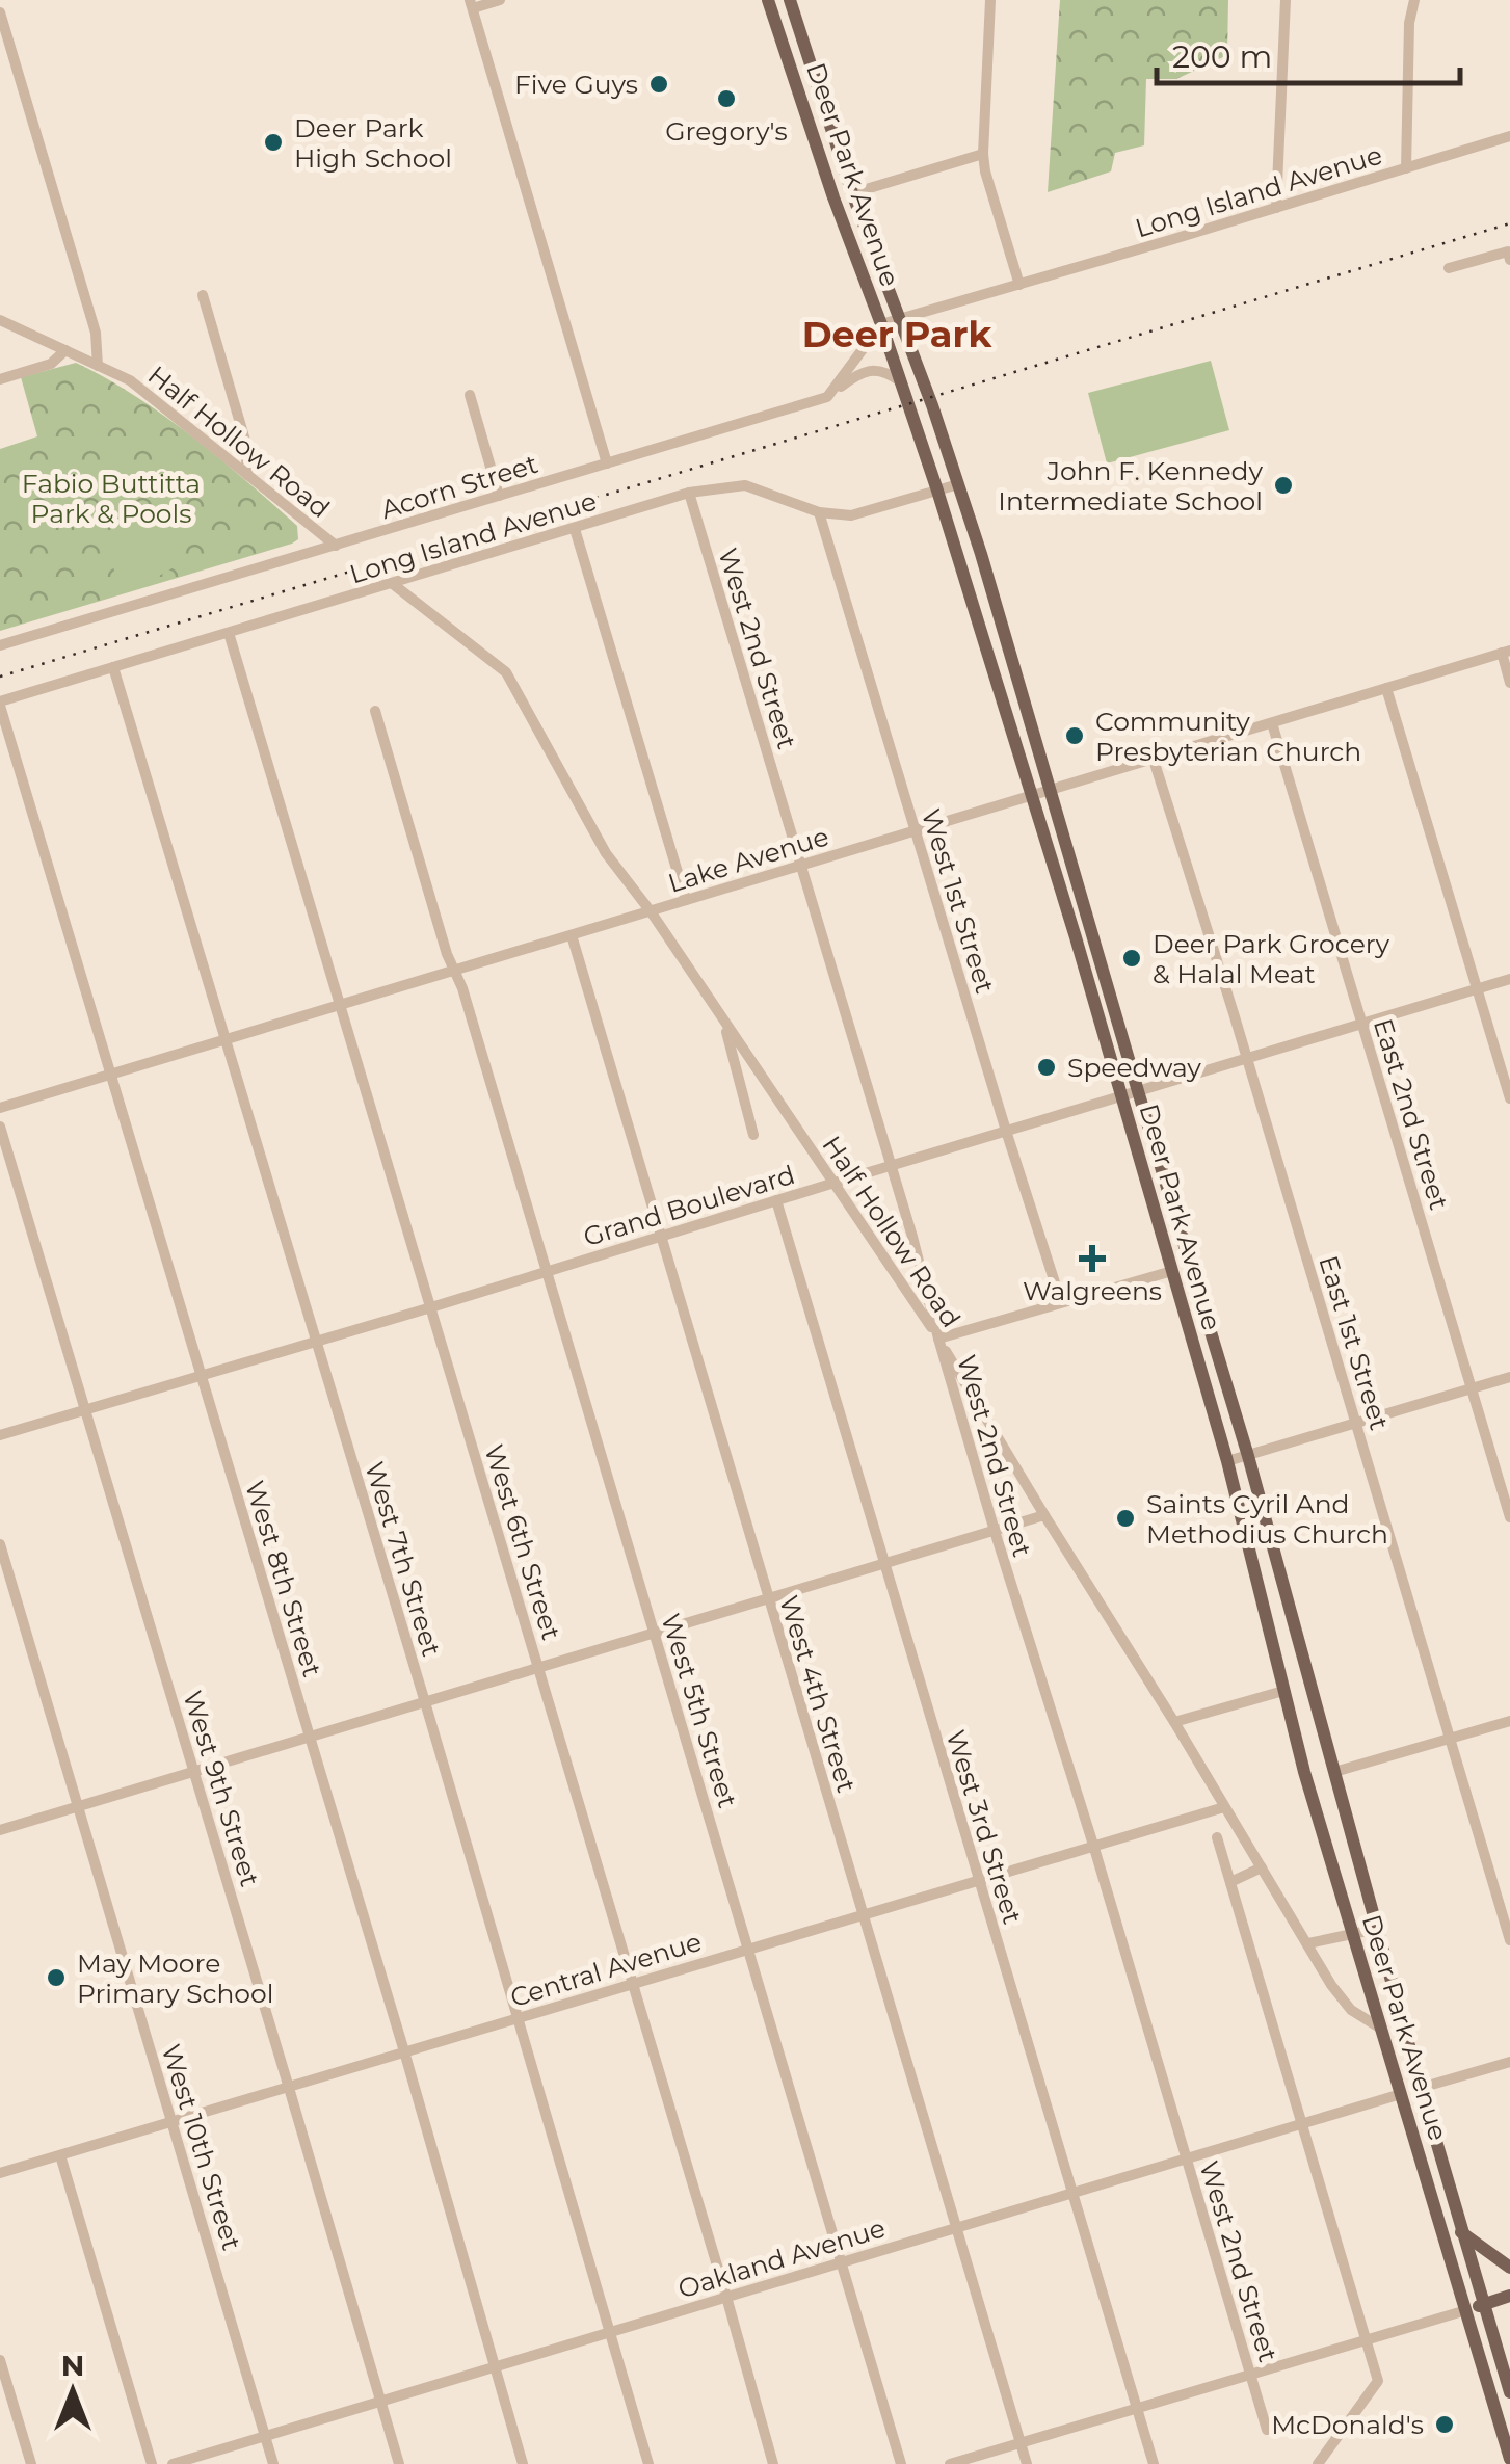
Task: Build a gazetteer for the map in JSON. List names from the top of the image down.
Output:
{
  "streets": {
    "main road": ["Deer Park Avenue"],
    "street": [
      "Long Island Avenue",
      "Half Hollow Road",
      "Acorn Street",
      "West 2nd Street",
      "Lake Avenue",
      "West 1st Street",
      "East 2nd Street",
      "Grand Boulevard",
      "East 1st Street",
      "West 6th Street",
      "West 7th Street",
      "West 8th Street",
      "West 4th Street",
      "West 5th Street",
      "West 9th Street",
      "West 3rd Street",
      "Central Avenue",
      "West 10th Street",
      "Oakland Avenue"
    ]
  },
  "crossings": [
    ["Deer Park Avenue", "Long Island Avenue"],
    ["Deer Park Avenue", "Half Hollow Road"],
    ["Deer Park Avenue", "Acorn Street"],
    ["Deer Park Avenue", "Lake Avenue"],
    ["Deer Park Avenue", "Grand Boulevard"],
    ["Deer Park Avenue", "Oakland Avenue"],
    ["Long Island Avenue", "Half Hollow Road"],
    ["Long Island Avenue", "West 2nd Street"],
    ["Long Island Avenue", "West 1st Street"],
    ["Long Island Avenue", "West 6th Street"],
    ["Long Island Avenue", "West 7th Street"],
    ["Long Island Avenue", "West 8th Street"],
    ["Half Hollow Road", "Acorn Street"],
    ["Half Hollow Road", "West 2nd Street"],
    ["Half Hollow Road", "Lake Avenue"],
    ["Half Hollow Road", "Grand Boulevard"],
    ["Half Hollow Road", "Central Avenue"],
    ["West 2nd Street", "Lake Avenue"],
    ["West 2nd Street", "Grand Boulevard"],
    ["West 2nd Street", "Central Avenue"],
    ["West 2nd Street", "Oakland Avenue"],
    ["Lake Avenue", "West 1st Street"],
    ["Lake Avenue", "East 2nd Street"],
    ["Lake Avenue", "East 1st Street"],
    ["Lake Avenue", "West 6th Street"],
    ["Lake Avenue", "West 7th Street"],
    ["Lake Avenue", "West 8th Street"],
    ["Lake Avenue", "West 4th Street"],
    ["Lake Avenue", "West 5th Street"],
    ["West 1st Street", "Grand Boulevard"],
    ["East 2nd Street", "Grand Boulevard"],
    ["Grand Boulevard", "East 1st Street"],
    ["Grand Boulevard", "West 6th Street"],
    ["Grand Boulevard", "West 7th Street"],
    ["Grand Boulevard", "West 8th Street"],
    ["Grand Boulevard", "West 4th Street"],
    ["Grand Boulevard", "West 5th Street"],
    ["Grand Boulevard", "West 9th Street"],
    ["Grand Boulevard", "West 3rd Street"],
    ["West 6th Street", "Central Avenue"],
    ["West 6th Street", "Oakland Avenue"],
    ["West 7th Street", "Central Avenue"],
    ["West 7th Street", "Oakland Avenue"],
    ["West 8th Street", "Central Avenue"],
    ["West 8th Street", "Oakland Avenue"],
    ["West 4th Street", "Central Avenue"],
    ["West 4th Street", "Oakland Avenue"],
    ["West 5th Street", "Central Avenue"],
    ["West 5th Street", "Oakland Avenue"],
    ["West 9th Street", "Central Avenue"],
    ["West 9th Street", "Oakland Avenue"],
    ["West 3rd Street", "Central Avenue"],
    ["West 3rd Street", "Oakland Avenue"],
    ["Central Avenue", "West 10th Street"],
    ["West 10th Street", "Oakland Avenue"]
  ],
  "districts": ["Deer Park"],
  "parks": ["Fabio Buttitta Park & Pools"],
  "places": {
    "other": [
      "Five Guys",
      "Gregory's",
      "Deer Park High School",
      "John F. Kennedy Intermediate School",
      "Community Presbyterian Church",
      "Deer Park Grocery & Halal Meat",
      "Speedway",
      "Saints Cyril And Methodius Church",
      "May Moore Primary School",
      "McDonald's"
    ],
    "health": ["Walgreens"]
  },
  "scale_bar": "200 m",
  "north": "top"
}
